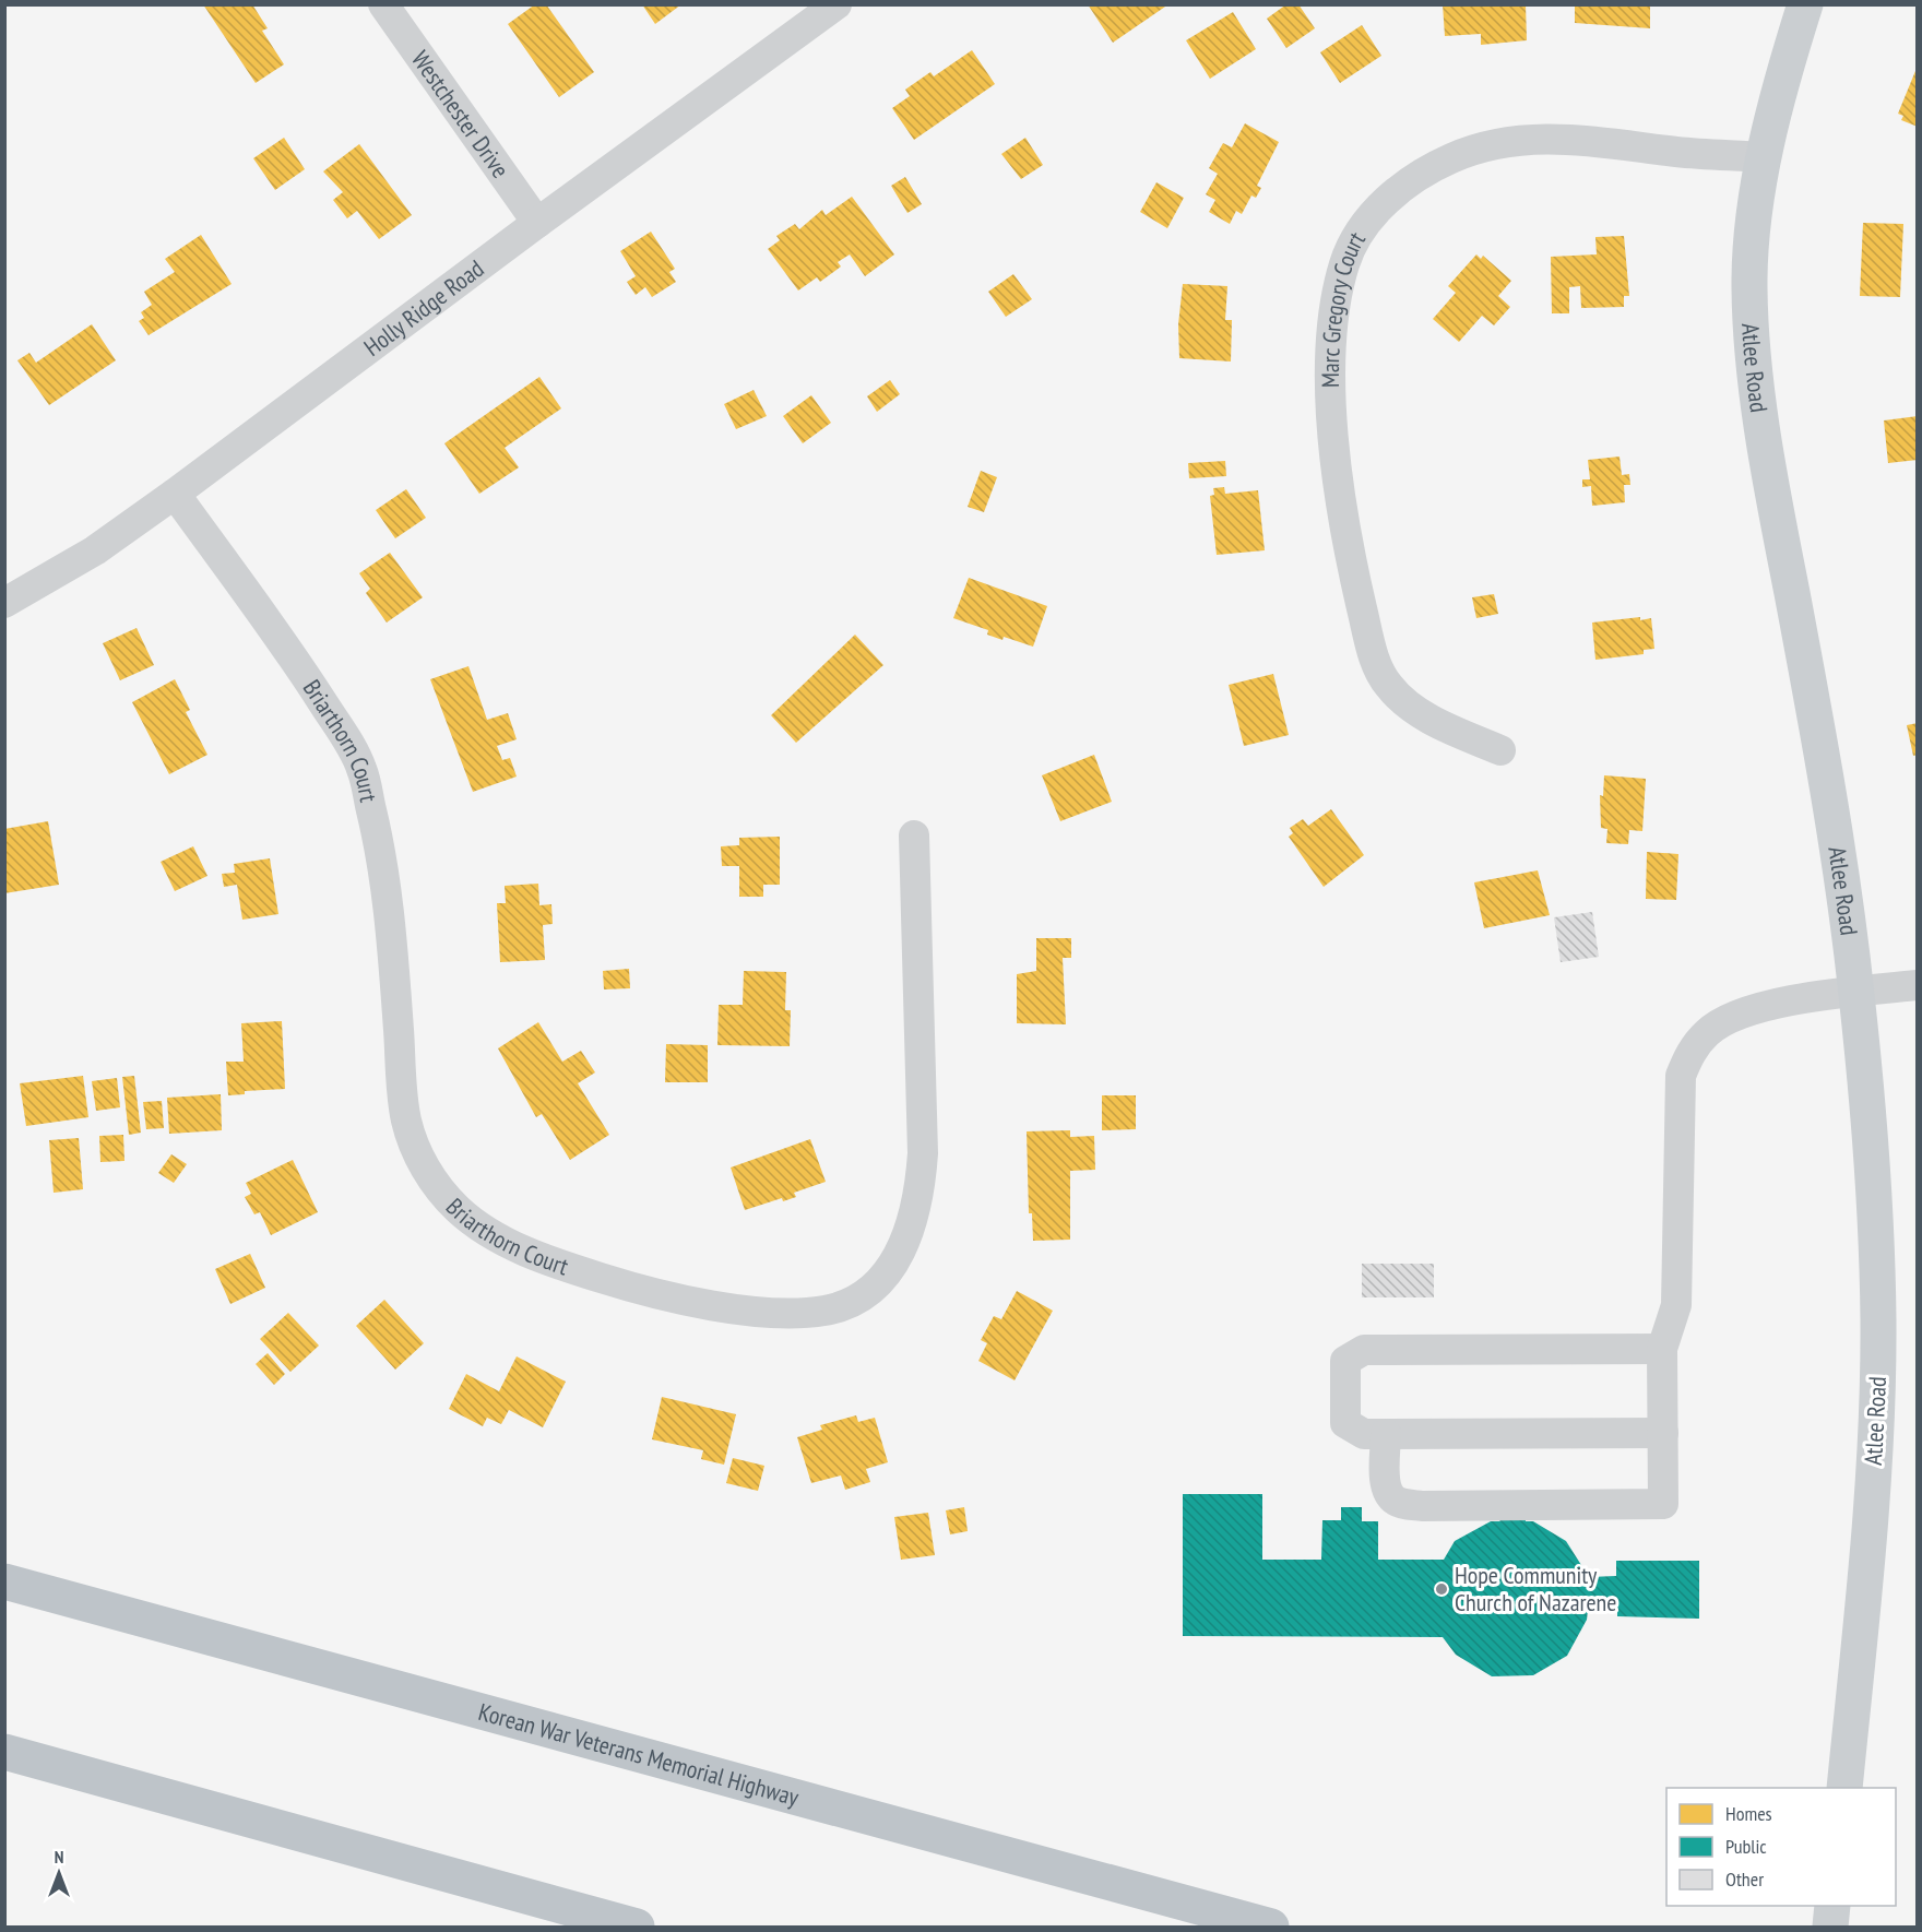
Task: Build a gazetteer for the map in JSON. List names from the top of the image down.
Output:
{
  "streets": {
    "highway": ["Korean War Veterans Memorial Highway"],
    "main road": ["Atlee Road"],
    "street": [
      "Westchester Drive",
      "Holly Ridge Road",
      "Marc Gregory Court",
      "Briarthorn Court"
    ]
  },
  "crossings": [
    ["Westchester Drive", "Holly Ridge Road"],
    ["Holly Ridge Road", "Briarthorn Court"],
    ["Marc Gregory Court", "Atlee Road"]
  ],
  "places": ["Hope Community Church of Nazarene"],
  "legend": ["Homes", "Public", "Other"],
  "north": "top"
}
